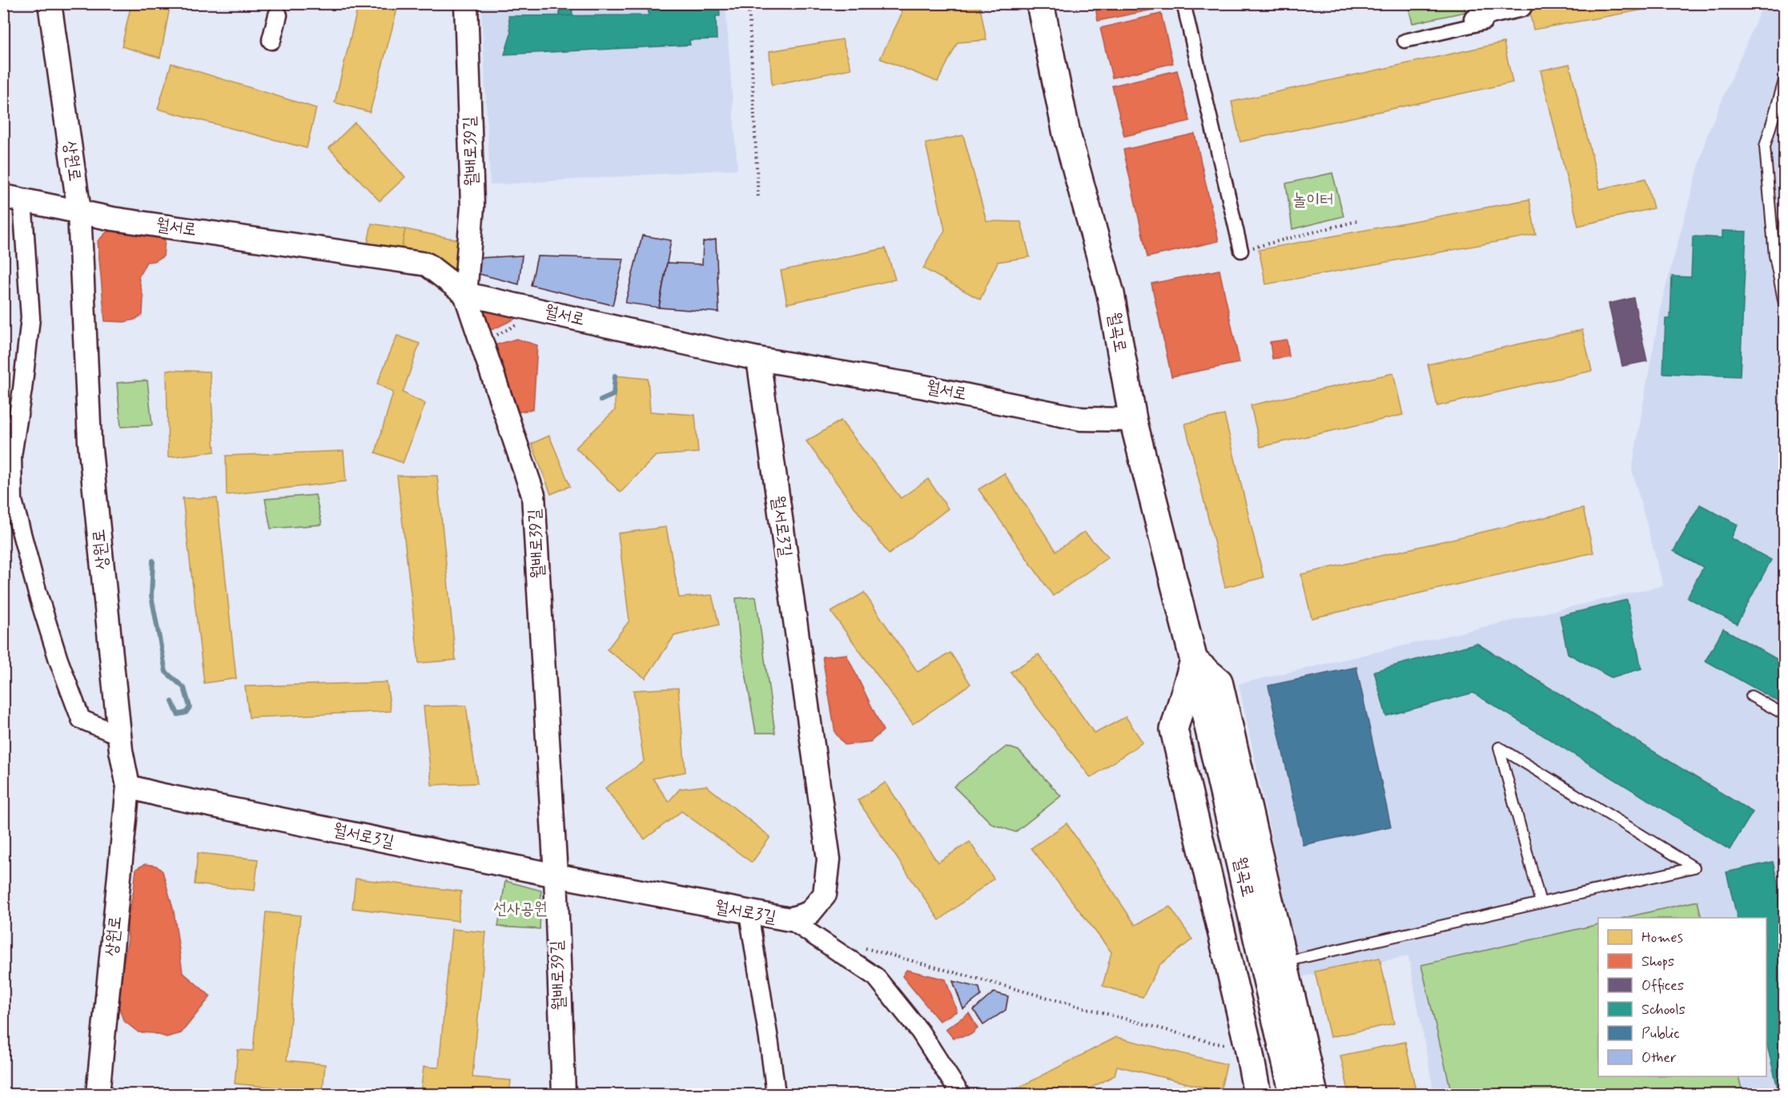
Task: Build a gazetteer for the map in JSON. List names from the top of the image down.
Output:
{
  "streets": {
    "main road": ["월곡로"],
    "street": [
      "월배로39길",
      "상원로",
      "월서로",
      "월서로3길"
    ]
  },
  "crossings": [
    ["월배로39길", "월서로"],
    ["월배로39길", "월서로3길"],
    ["상원로", "월서로"],
    ["상원로", "월서로3길"],
    ["월서로", "월곡로"],
    ["월서로", "월서로3길"]
  ],
  "parks": ["놀이터", "선사공원"],
  "legend": [
    "Homes",
    "Shops",
    "Offices",
    "Schools",
    "Public",
    "Other"
  ]
}
